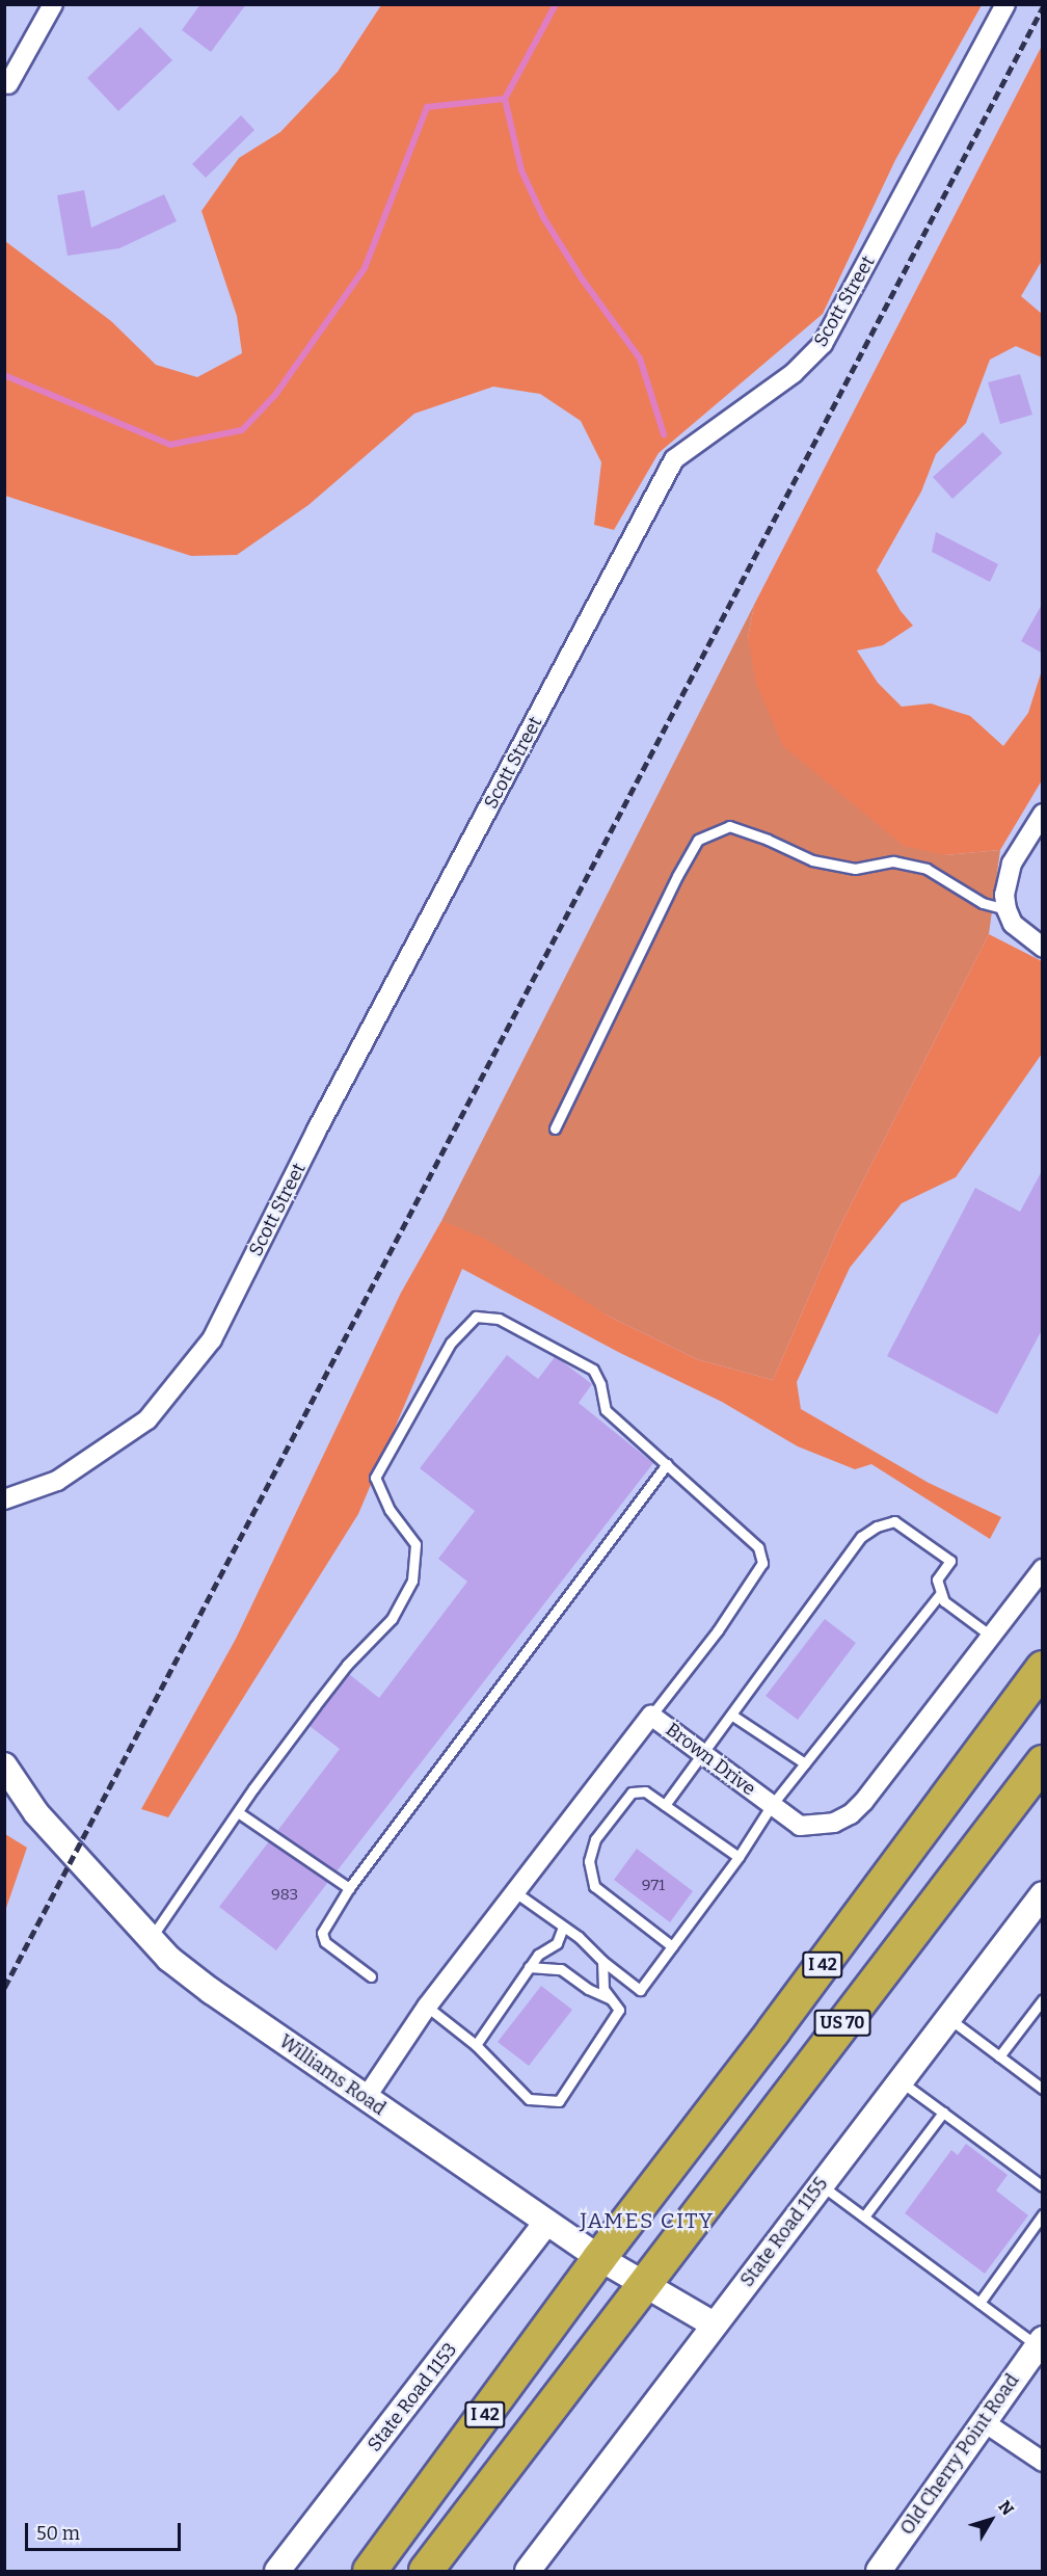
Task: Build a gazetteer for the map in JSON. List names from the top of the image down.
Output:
{
  "streets": {
    "highway": ["I 42", "US 70"],
    "street": [
      "Scott Street",
      "Brown Drive",
      "Williams Road",
      "State Road 1155",
      "State Road 1153",
      "Old Cherry Point Road"
    ]
  },
  "crossings": [
    ["Brown Drive", "Williams Road"],
    ["I 42", "Williams Road"],
    ["US 70", "Williams Road"],
    ["Williams Road", "State Road 1155"],
    ["Williams Road", "State Road 1153"]
  ],
  "districts": ["JAMES CITY"],
  "house_numbers": ["971", "983"],
  "scale_bar": "50 m",
  "north": "top right"
}
